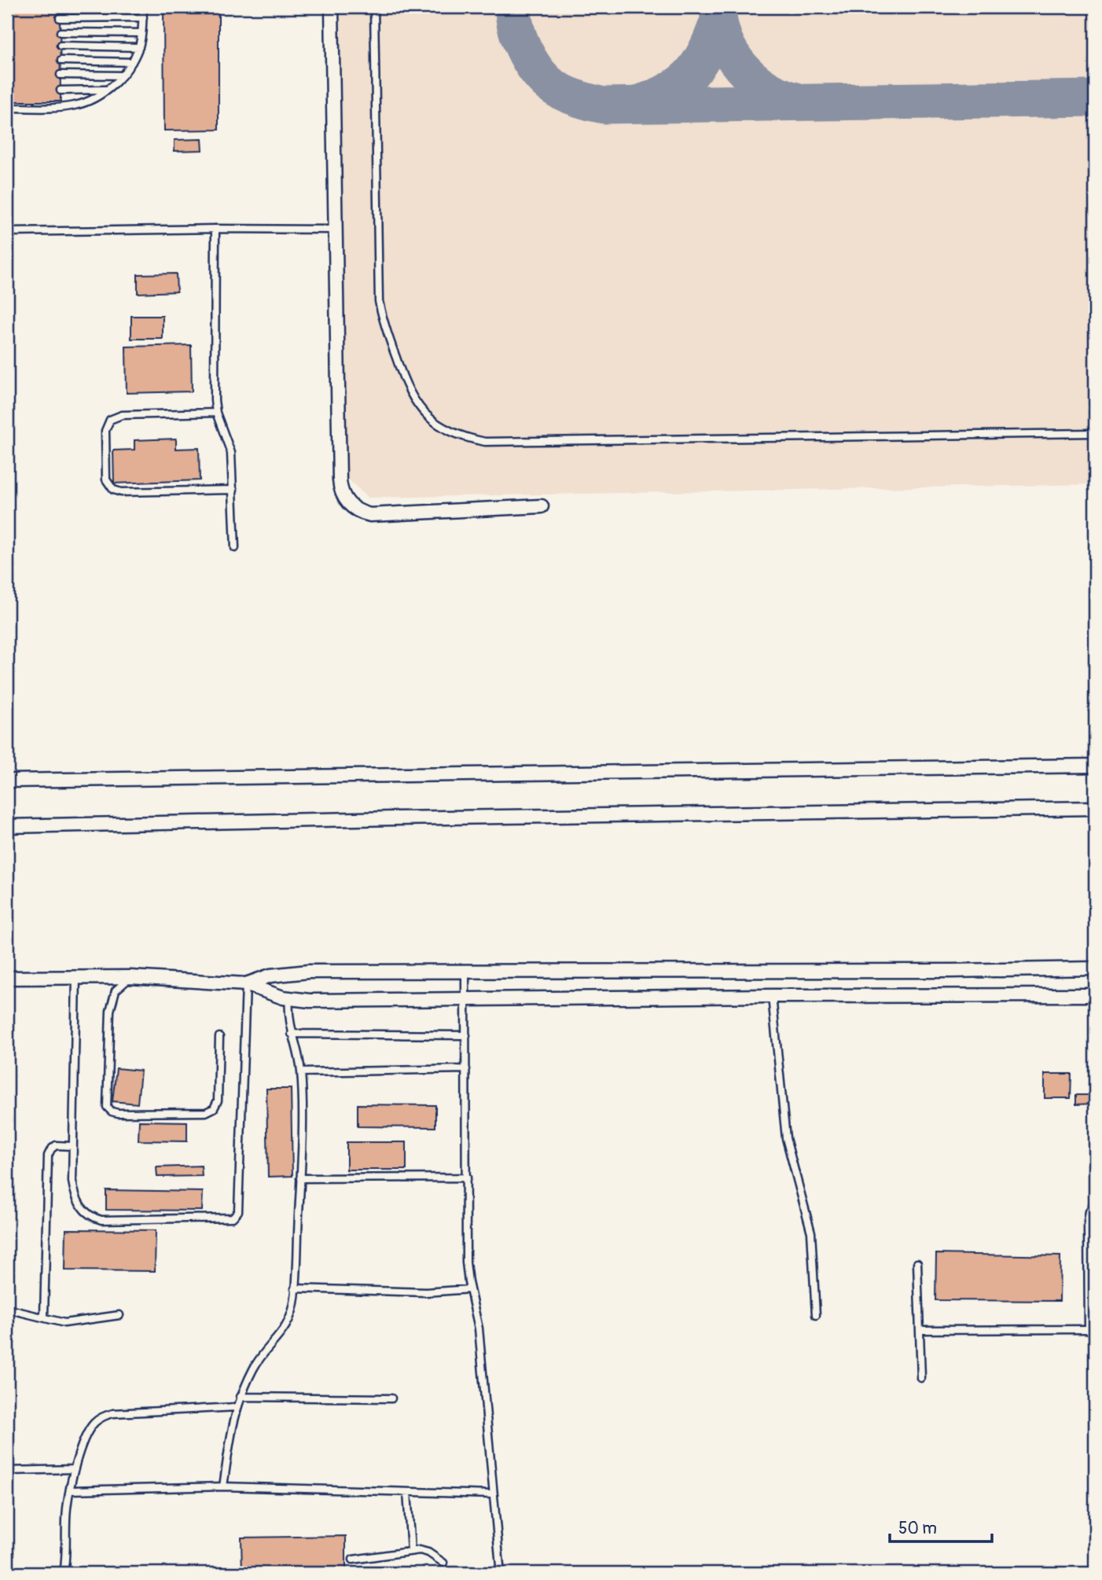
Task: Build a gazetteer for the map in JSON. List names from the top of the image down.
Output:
{
  "scale_bar": "50 m"
}
